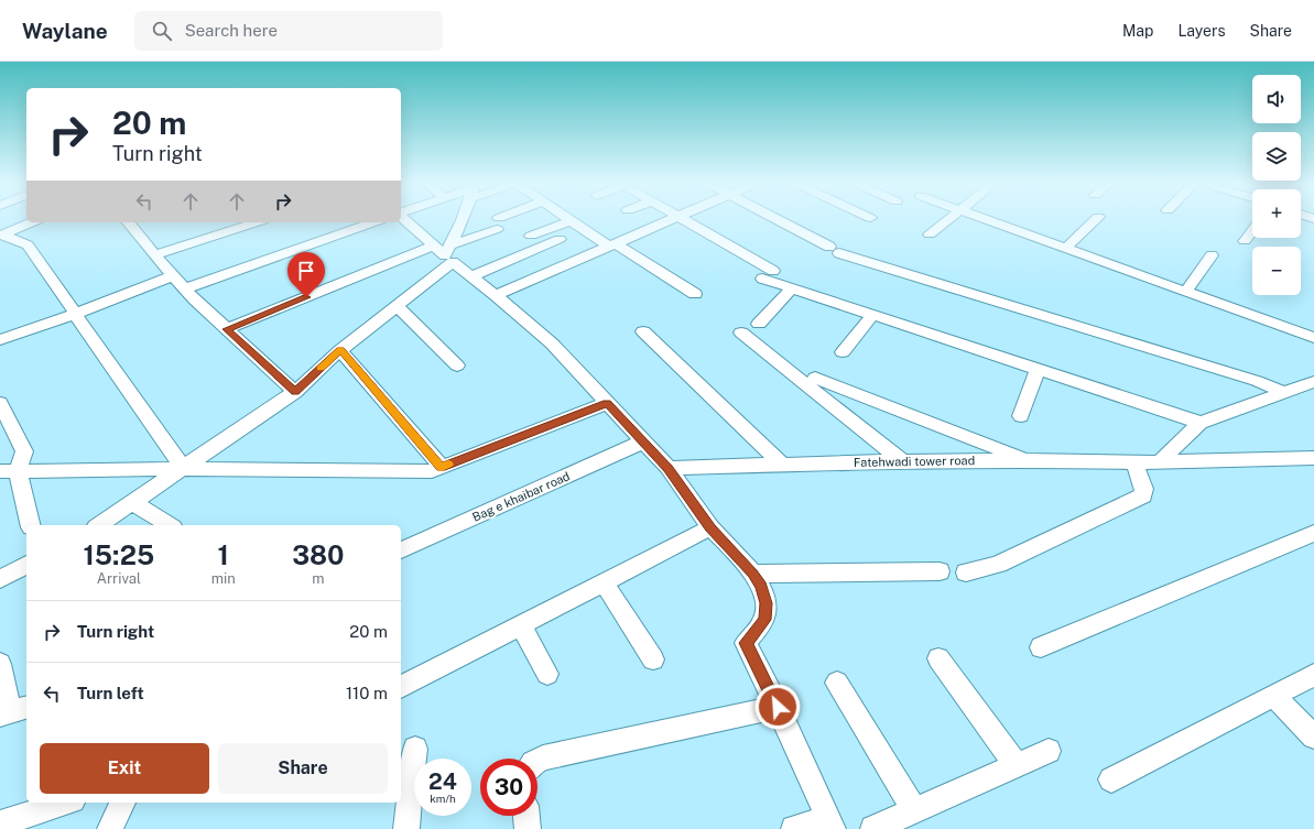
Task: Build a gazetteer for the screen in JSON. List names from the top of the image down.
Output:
{
  "streets": {
    "street": ["Fatehwadi tower road", "Bag e khaibar road"]
  },
  "page": {
    "header": "Waylane",
    "search": "Search here",
    "nav": ["Map", "Layers", "Share"],
    "map_buttons": ["+", "−"],
    "turn": ["20 m", "Turn right"],
    "eta": [
      "15:25",
      "Arrival",
      "1",
      "min",
      "380",
      "m"
    ],
    "list": [
      {
        "name": "Turn right",
        "value": "20 m"
      },
      {
        "name": "Turn left",
        "value": "110 m"
      }
    ],
    "buttons": ["Exit", "Share"],
    "speed": "24 km/h",
    "limit": "30"
  }
}
